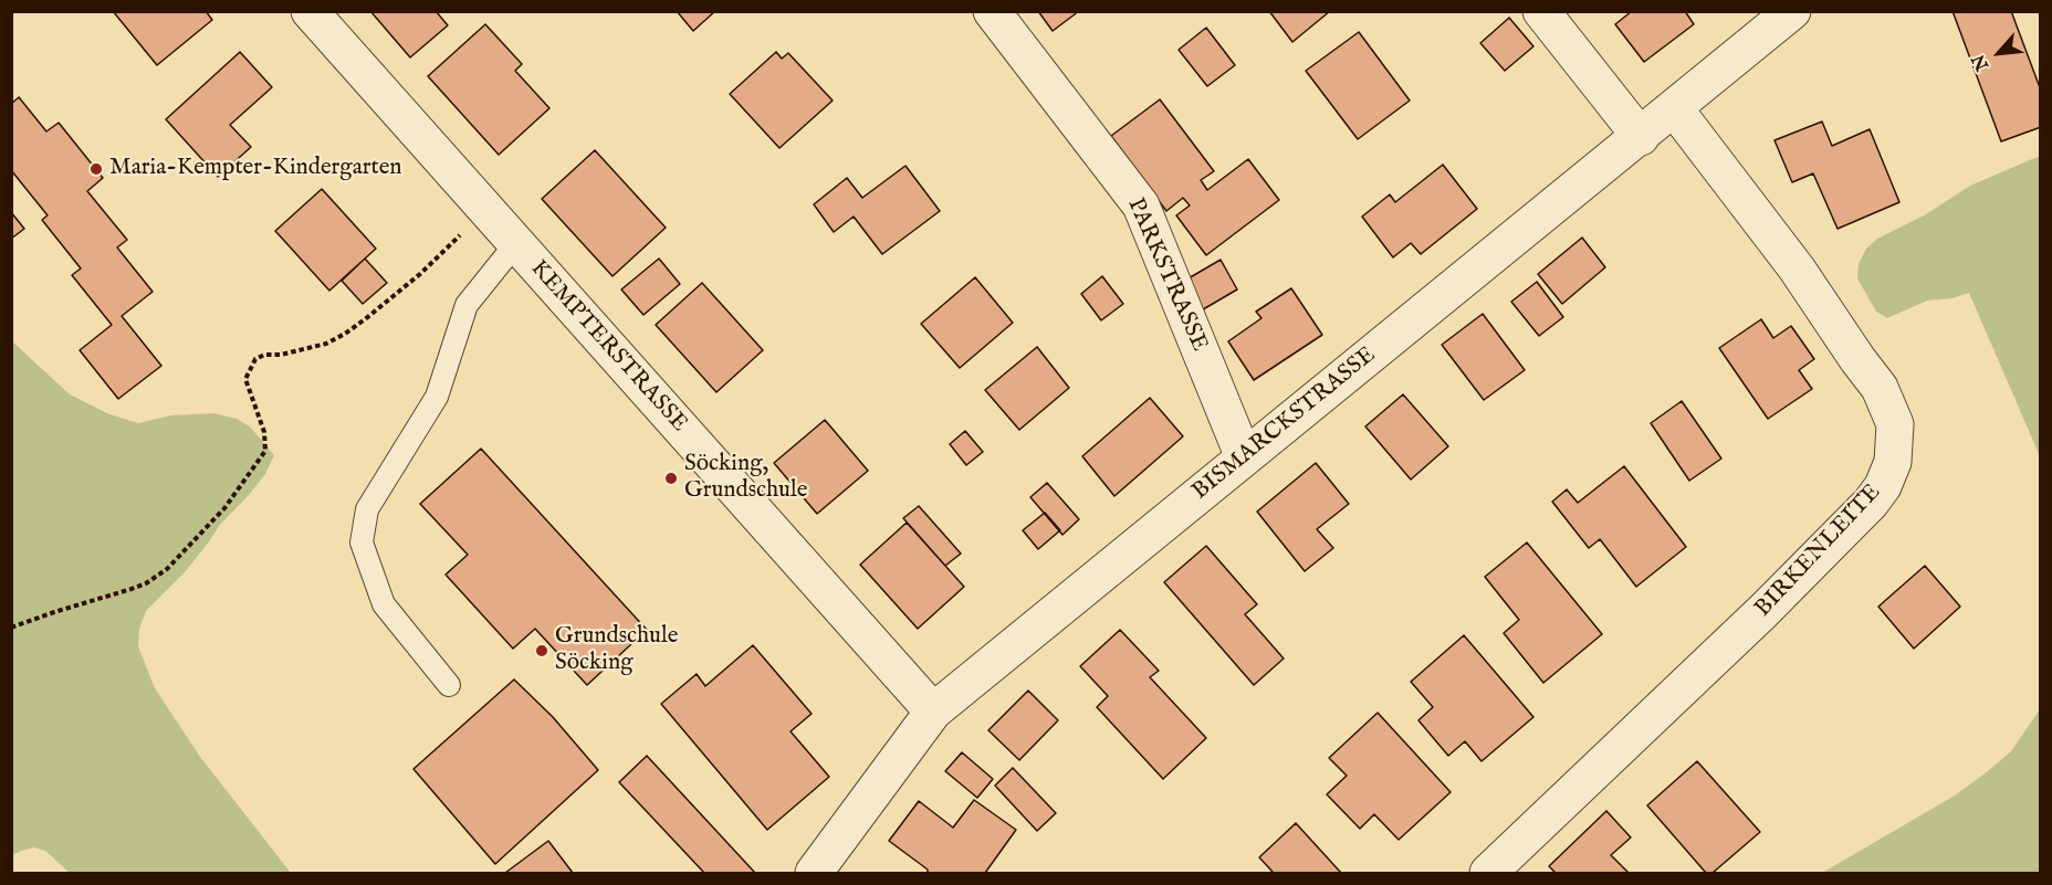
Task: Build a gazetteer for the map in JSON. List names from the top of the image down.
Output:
{
  "streets": {
    "street": [
      "PARKSTRASSE",
      "KEMPTERSTRASSE",
      "BISMARCKSTRASSE",
      "BIRKENLEITE"
    ]
  },
  "crossings": [
    ["PARKSTRASSE", "BISMARCKSTRASSE"],
    ["KEMPTERSTRASSE", "BISMARCKSTRASSE"],
    ["BISMARCKSTRASSE", "BIRKENLEITE"]
  ],
  "places": ["Maria-Kempter-Kindergarten", "Söcking, Grundschule", "Grundschule Söcking"],
  "north": "bottom left"
}
